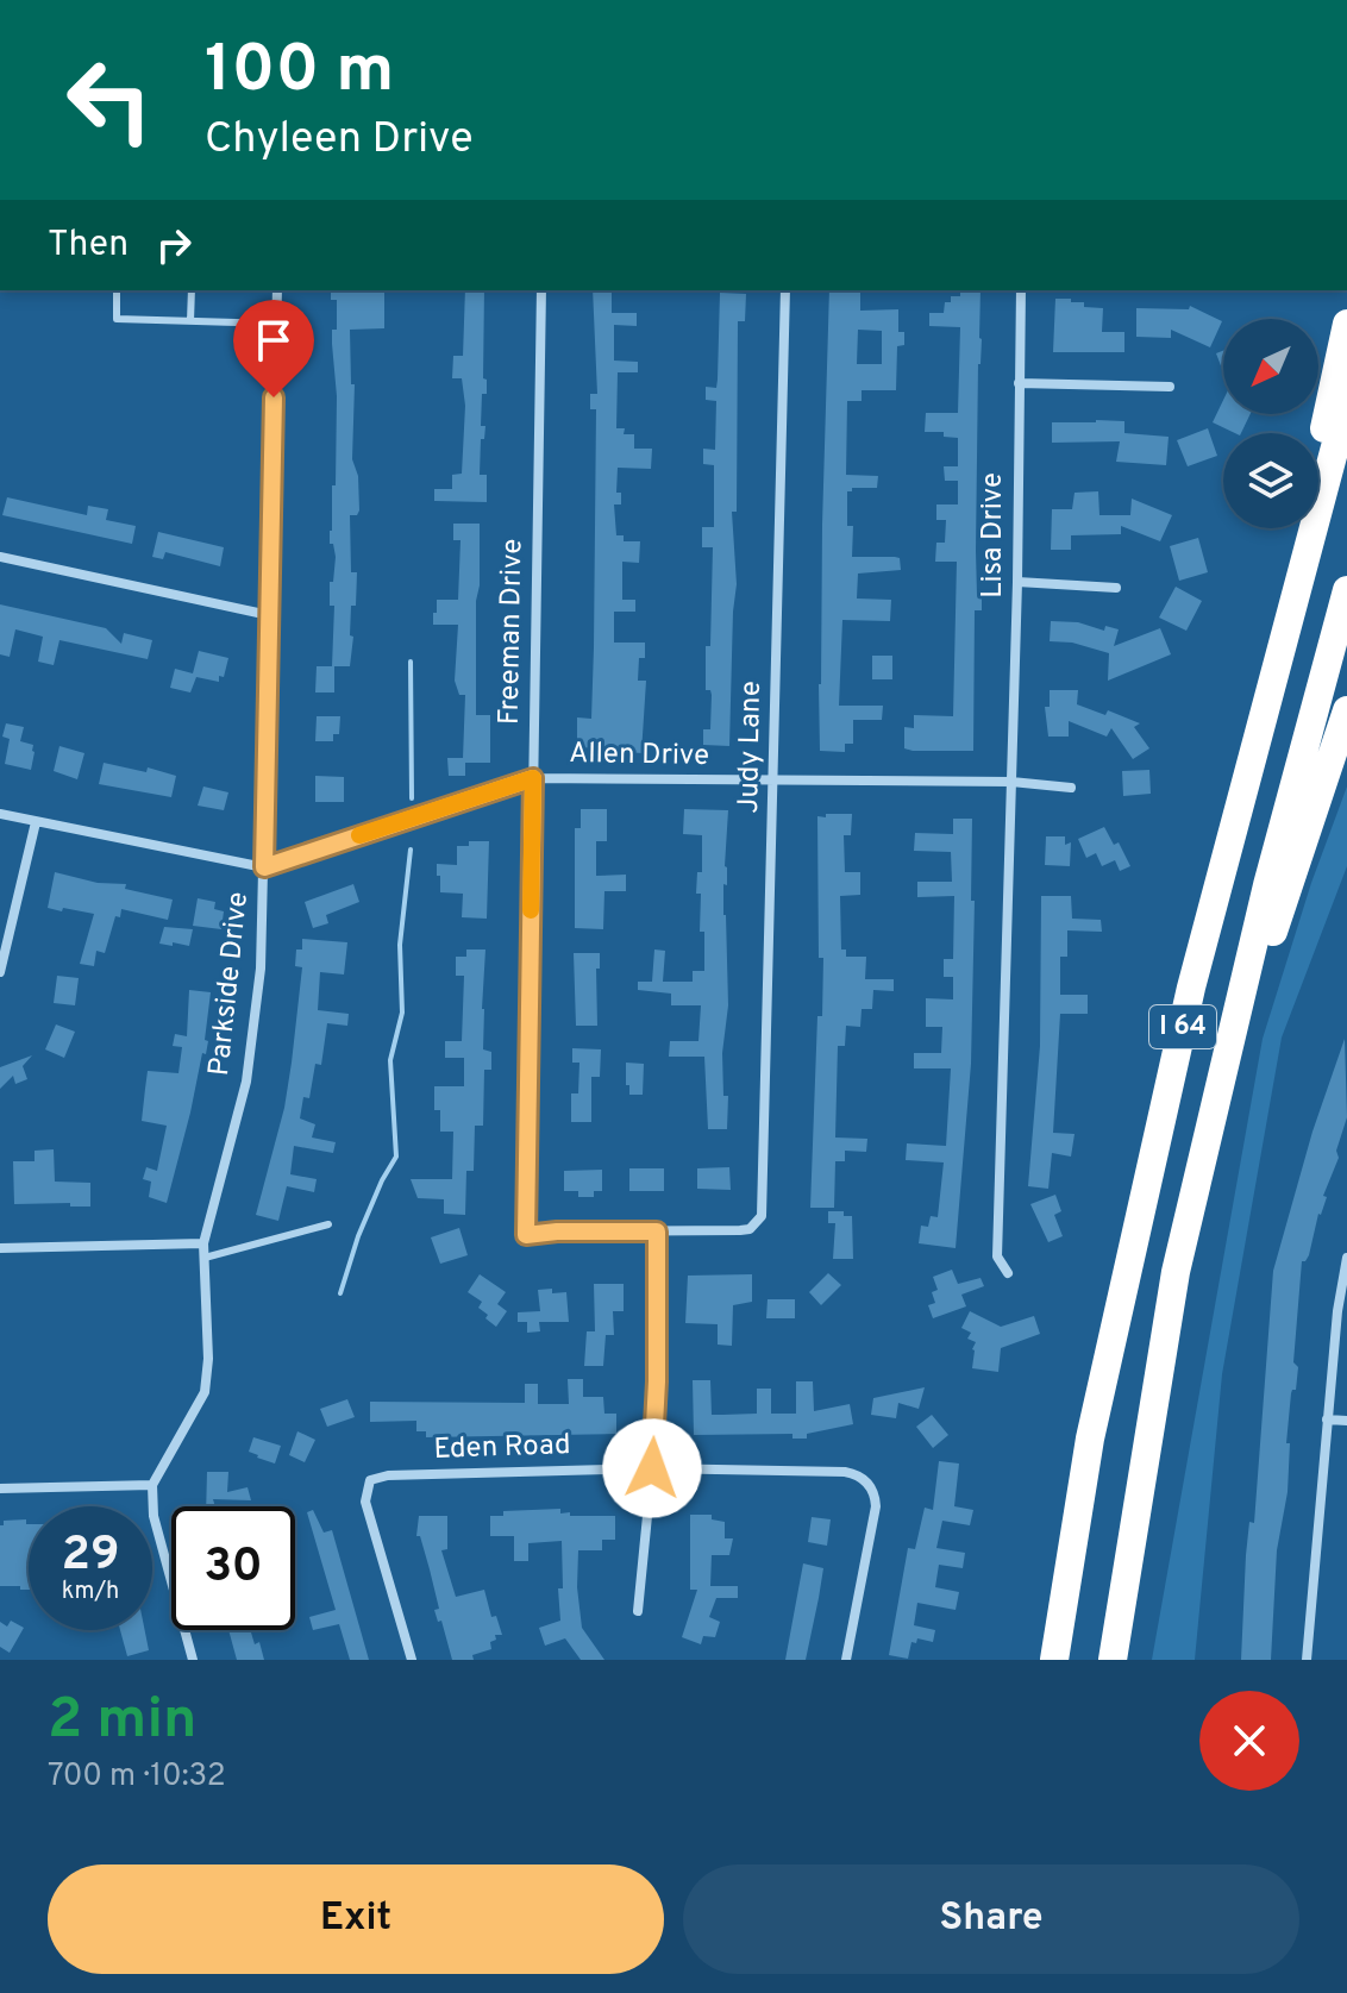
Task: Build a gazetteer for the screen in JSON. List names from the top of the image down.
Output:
{
  "streets": {
    "highway": ["I 64"],
    "street": [
      "Lisa Drive",
      "Freeman Drive",
      "Judy Lane",
      "Allen Drive",
      "Parkside Drive",
      "Eden Road"
    ]
  },
  "crossings": [
    ["Lisa Drive", "Allen Drive"],
    ["Freeman Drive", "Judy Lane"],
    ["Freeman Drive", "Allen Drive"],
    ["Judy Lane", "Allen Drive"],
    ["Allen Drive", "Parkside Drive"]
  ],
  "north": "bottom left",
  "page": {
    "turn": ["100 m", "Chyleen Drive"],
    "then": "Then",
    "speed": "29 km/h",
    "limit": "30",
    "heading": ["2 min", "700 m · 10:32"],
    "buttons": ["Exit", "Share"]
  }
}
